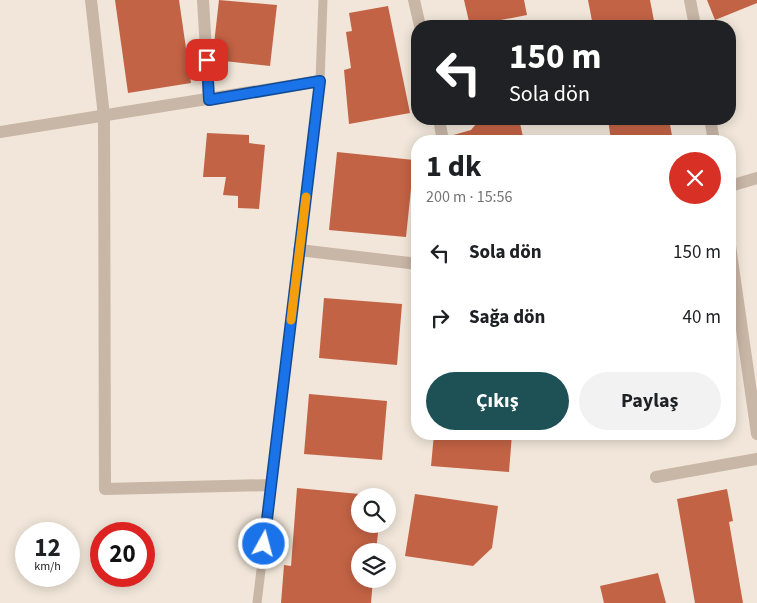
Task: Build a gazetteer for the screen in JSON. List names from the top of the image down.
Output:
{
  "page": {
    "turn": ["150 m", "Sola dön"],
    "heading": ["1 dk", "200 m · 15:56"],
    "list": [
      {
        "name": "Sola dön",
        "value": "150 m"
      },
      {
        "name": "Sağa dön",
        "value": "40 m"
      }
    ],
    "buttons": ["Çıkış", "Paylaş"],
    "speed": "12 km/h",
    "limit": "20"
  }
}
